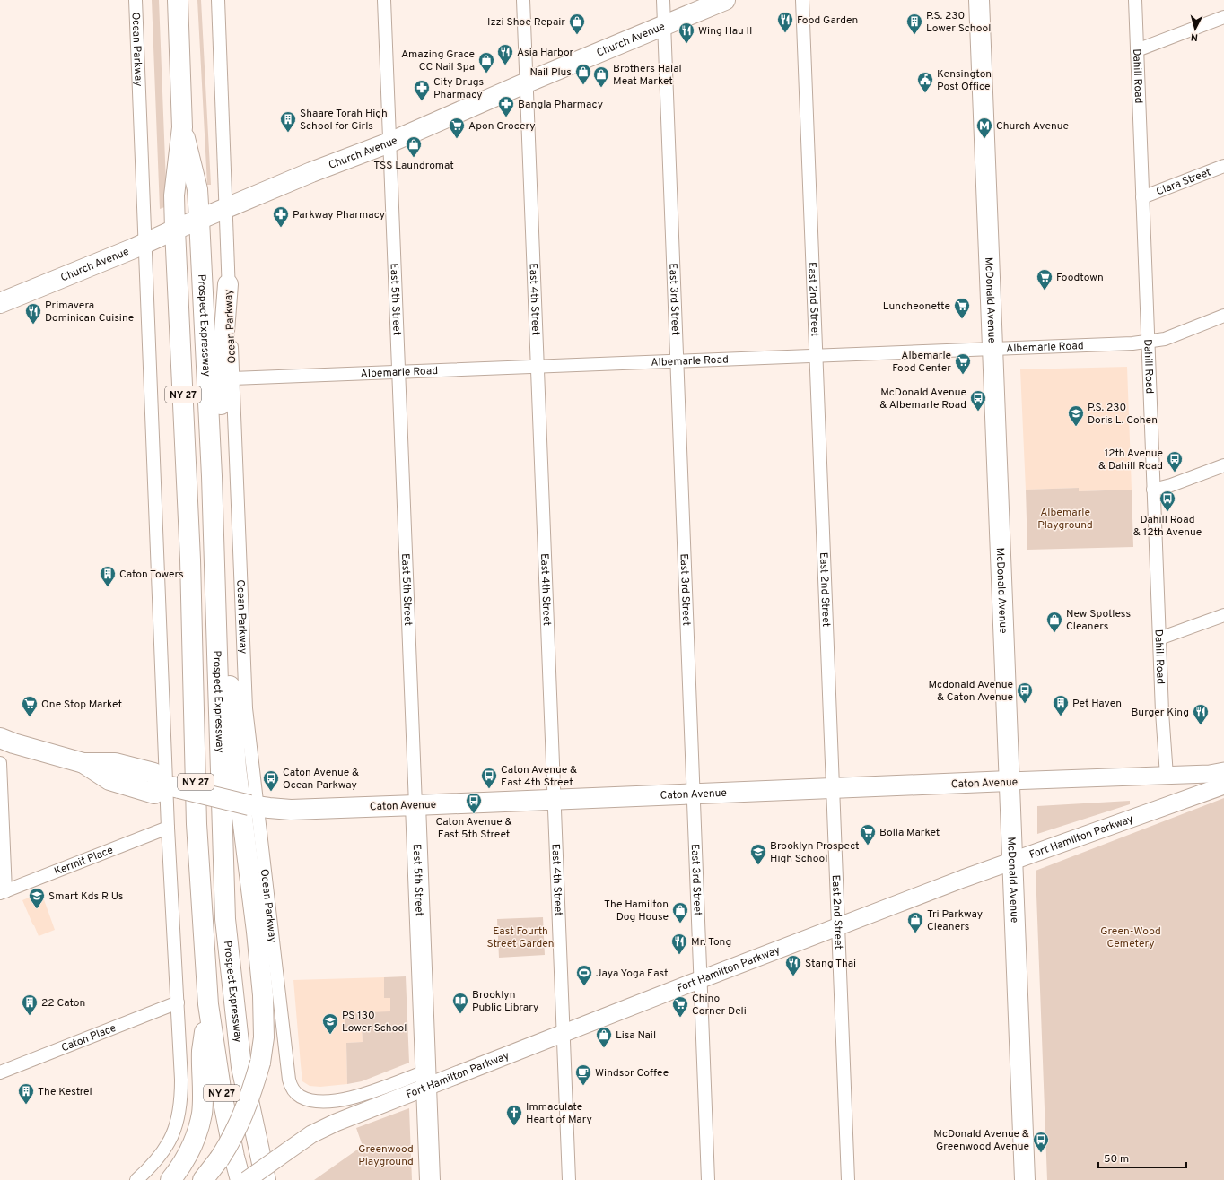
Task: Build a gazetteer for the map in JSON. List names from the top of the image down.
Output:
{
  "streets": {
    "main road": [
      "Church Avenue",
      "East 5th Street",
      "McDonald Avenue",
      "Prospect Expressway",
      "NY 27",
      "Caton Avenue",
      "Fort Hamilton Parkway"
    ],
    "street": [
      "Ocean Parkway",
      "Dahill Road",
      "Clara Street",
      "East 4th Street",
      "East 3rd Street",
      "East 2nd Street",
      "Albemarle Road",
      "Kermit Place",
      "Caton Place"
    ]
  },
  "crossings": [
    ["Church Avenue", "Ocean Parkway"],
    ["Church Avenue", "East 5th Street"],
    ["Church Avenue", "East 4th Street"],
    ["Church Avenue", "East 3rd Street"],
    ["Church Avenue", "Prospect Expressway"],
    ["Church Avenue", "NY 27"],
    ["Ocean Parkway", "East 5th Street"],
    ["Ocean Parkway", "Albemarle Road"],
    ["Ocean Parkway", "NY 27"],
    ["Ocean Parkway", "Caton Avenue"],
    ["Ocean Parkway", "Fort Hamilton Parkway"],
    ["Ocean Parkway", "Kermit Place"],
    ["Ocean Parkway", "Caton Place"],
    ["Dahill Road", "Clara Street"],
    ["Dahill Road", "Albemarle Road"],
    ["Dahill Road", "Caton Avenue"],
    ["East 5th Street", "Albemarle Road"],
    ["East 5th Street", "Caton Avenue"],
    ["East 5th Street", "Fort Hamilton Parkway"],
    ["East 4th Street", "Albemarle Road"],
    ["East 4th Street", "Caton Avenue"],
    ["East 4th Street", "Fort Hamilton Parkway"],
    ["East 3rd Street", "Albemarle Road"],
    ["East 3rd Street", "Caton Avenue"],
    ["East 3rd Street", "Fort Hamilton Parkway"],
    ["East 2nd Street", "Albemarle Road"],
    ["East 2nd Street", "Caton Avenue"],
    ["East 2nd Street", "Fort Hamilton Parkway"],
    ["McDonald Avenue", "Albemarle Road"],
    ["McDonald Avenue", "Caton Avenue"],
    ["McDonald Avenue", "Fort Hamilton Parkway"],
    ["NY 27", "Caton Avenue"]
  ],
  "parks": [
    "Albemarle Playground",
    "East Fourth Street Garden",
    "Green-Wood Cemetery",
    "Greenwood Playground"
  ],
  "places": {
    "restaurant": [
      "Food Garden",
      "Wing Hau II",
      "Asia Harbor",
      "Primavera Dominican Cuisine",
      "Burger King",
      "Mr. Tong",
      "Stang Thai"
    ],
    "shop": [
      "Izzi Shoe Repair",
      "Amazing Grace CC Nail Spa",
      "Nail Plus",
      "Brothers Halal Meat Market",
      "TSS Laundromat",
      "New Spotless Cleaners",
      "The Hamilton Dog House",
      "Tri Parkway Cleaners",
      "Lisa Nail"
    ],
    "building": [
      "P.S. 230 Lower School",
      "Shaare Torah High School for Girls",
      "Caton Towers",
      "Pet Haven",
      "22 Caton",
      "The Kestrel"
    ],
    "public building": ["Kensington Post Office"],
    "pharmacy": ["City Drugs Pharmacy", "Bangla Pharmacy", "Parkway Pharmacy"],
    "supermarket": [
      "Apon Grocery",
      "Foodtown",
      "Luncheonette",
      "Albemarle Food Center",
      "One Stop Market",
      "Bolla Market",
      "Chino Corner Deli"
    ],
    "metro station": ["Church Avenue"],
    "bus stop": [
      "McDonald Avenue & Albemarle Road",
      "12th Avenue & Dahill Road",
      "Dahill Road & 12th Avenue",
      "Mcdonald Avenue & Caton Avenue",
      "Caton Avenue & East 4th Street",
      "Caton Avenue & Ocean Parkway",
      "Caton Avenue & East 5th Street",
      "McDonald Avenue & Greenwood Avenue"
    ],
    "school or university": [
      "P.S. 230 Doris L. Cohen",
      "Brooklyn Prospect High School",
      "Smart Kds R Us",
      "PS 130 Lower School"
    ],
    "sports": ["Jaya Yoga East"],
    "library": ["Brooklyn Public Library"],
    "cafe": ["Windsor Coffee"],
    "church": ["Immaculate Heart of Mary"]
  },
  "scale_bar": "50 m",
  "north": "bottom"
}
